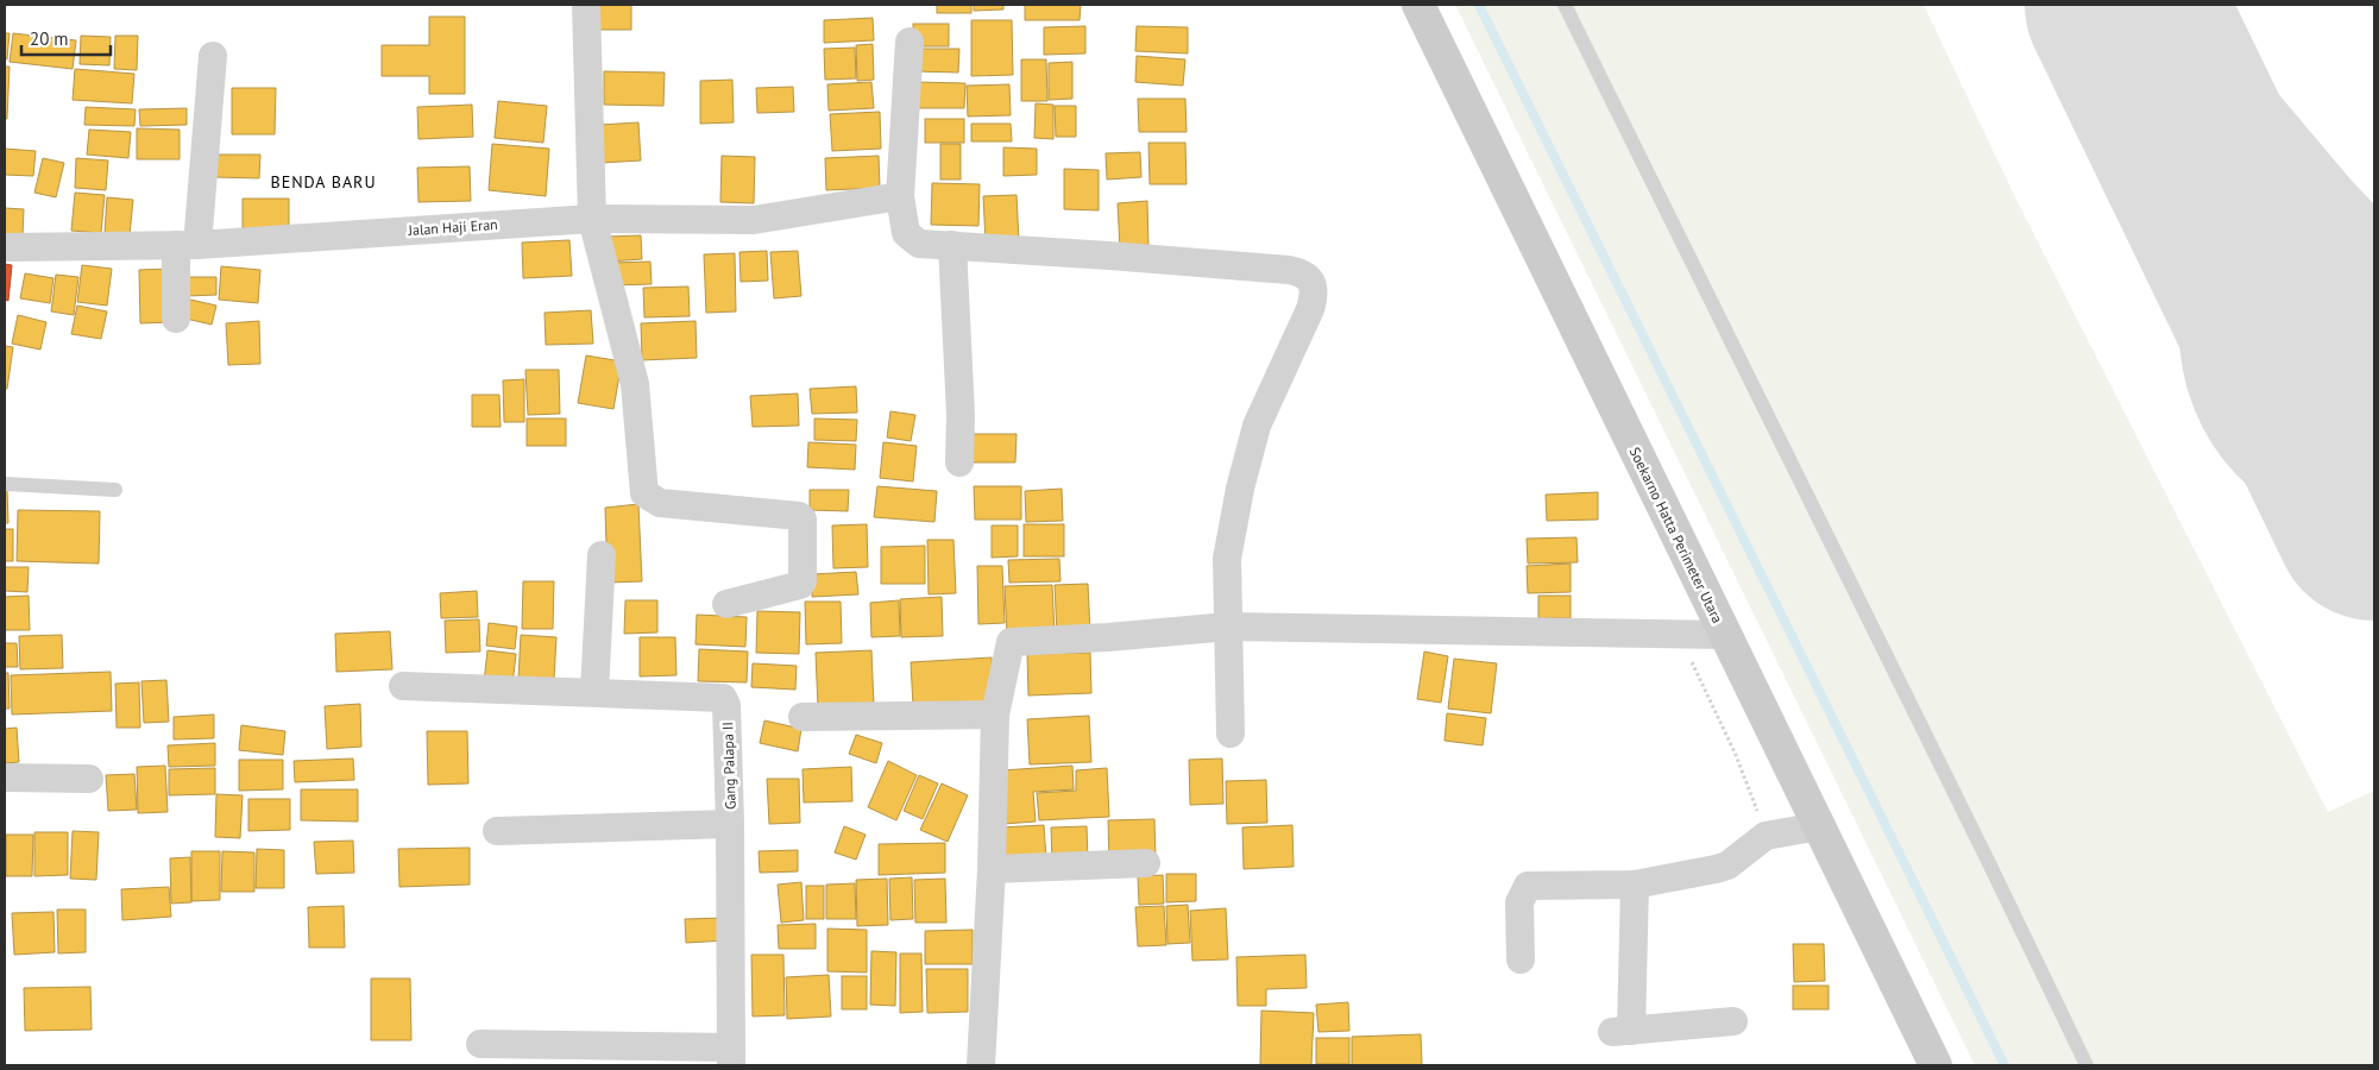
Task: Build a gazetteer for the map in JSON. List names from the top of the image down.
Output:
{
  "streets": {
    "main road": ["Soekarno Hatta Perimeter Utara"],
    "street": ["Jalan Haji Eran", "Gang Palapa II"]
  },
  "districts": ["BENDA BARU"],
  "scale_bar": "20 m"
}
